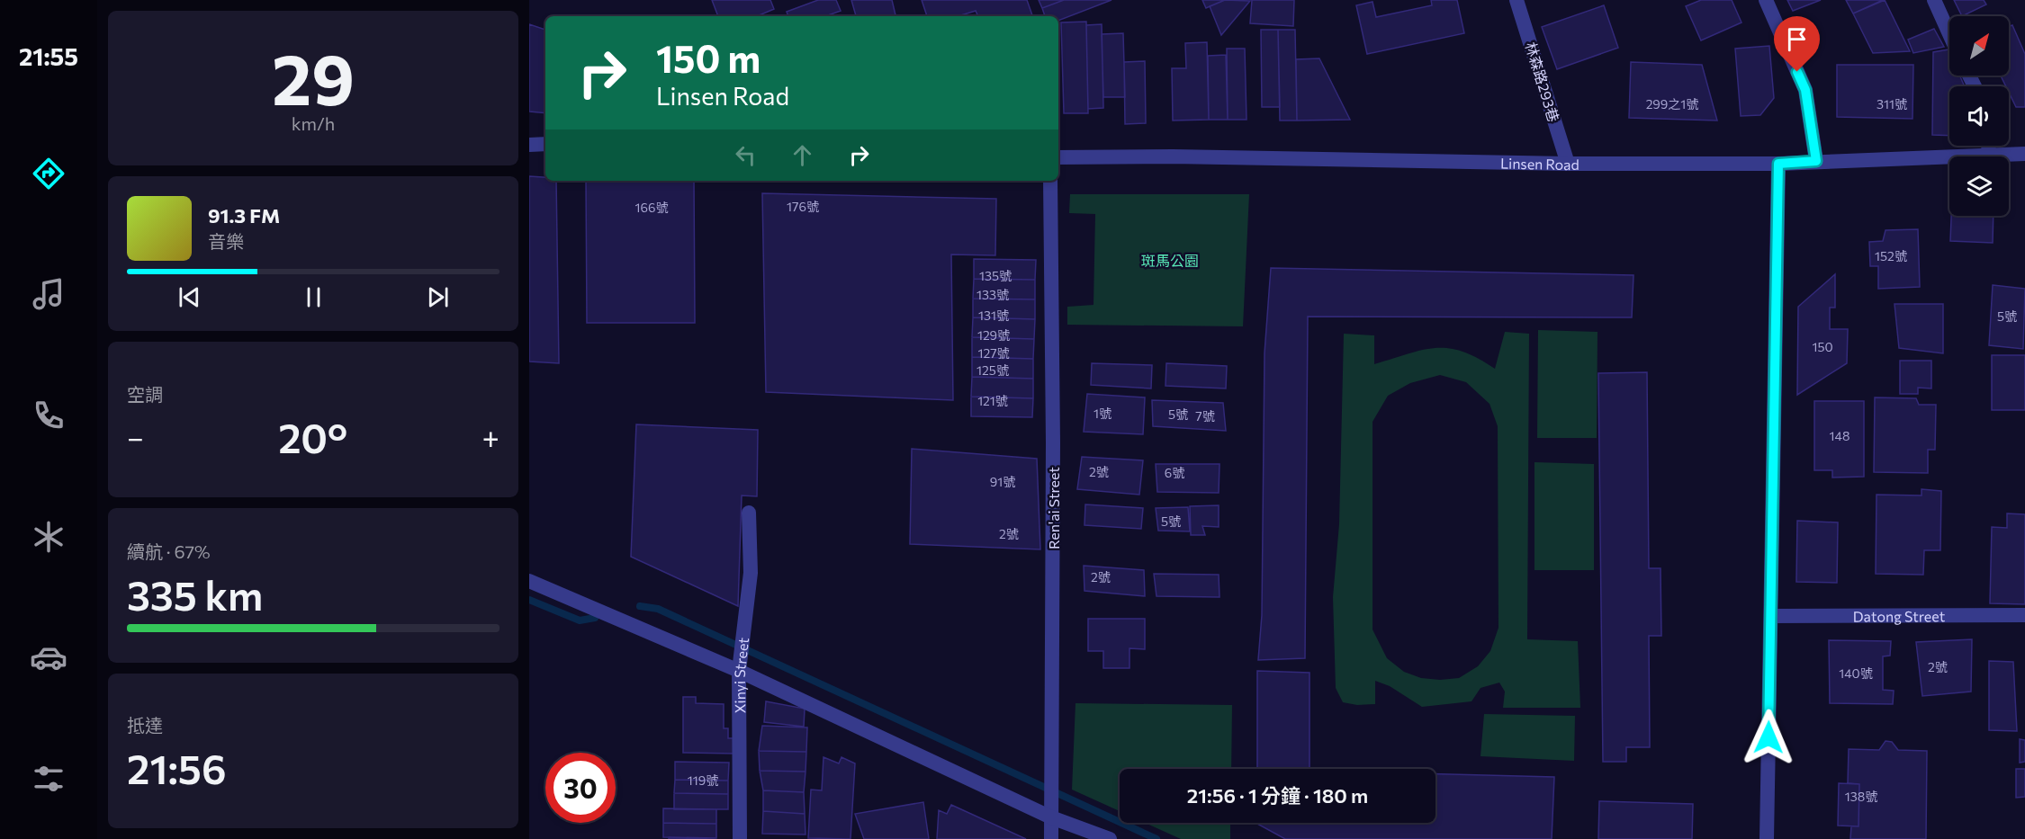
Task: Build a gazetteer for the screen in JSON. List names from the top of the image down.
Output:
{
  "streets": {
    "street": [
      "林森路293巷",
      "Linsen Road",
      "Ren'ai Street",
      "Datong Street",
      "Xinyi Street"
    ]
  },
  "crossings": [
    ["林森路293巷", "Linsen Road"]
  ],
  "parks": ["斑馬公園"],
  "house_numbers": [
    "299之1號",
    "311號",
    "176號",
    "166號",
    "152號",
    "135號",
    "133號",
    "131號",
    "5號",
    "129號",
    "150",
    "127號",
    "125號",
    "121號",
    "1號",
    "5號",
    "7號",
    "148",
    "2號",
    "6號",
    "91號",
    "5號",
    "2號",
    "2號",
    "2號",
    "140號",
    "119號",
    "138號"
  ],
  "north": "top right",
  "page": {
    "tabs": "21:55",
    "tile": [
      ["29", "km/h"],
      "空調",
      ["續航 · 67%", "335 km"],
      ["抵達", "21:56"]
    ],
    "turn": ["150 m", "Linsen Road"],
    "song": ["91.3 FM", "音樂"],
    "heat": ["−", "20°", "+"],
    "limit": "30",
    "trip": "21:56 · 1 分鐘 · 180 m"
  }
}
